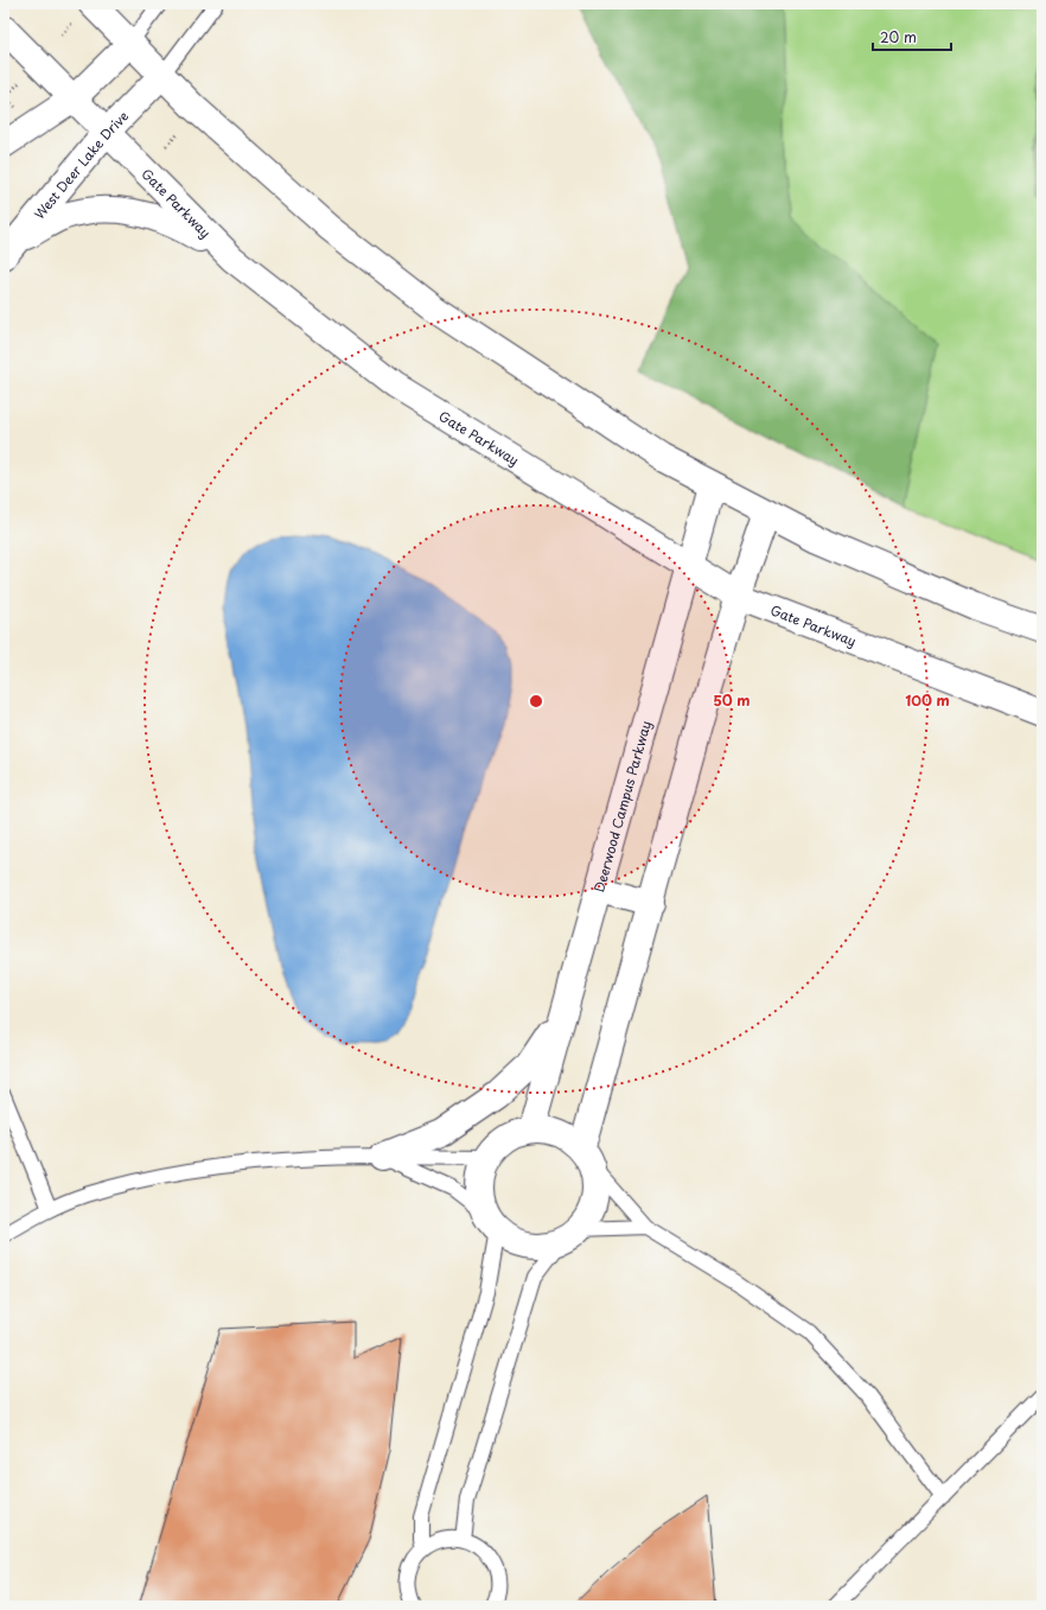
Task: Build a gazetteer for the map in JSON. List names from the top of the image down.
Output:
{
  "streets": {
    "main road": ["West Deer Lake Drive", "Gate Parkway", "Deerwood Campus Parkway"]
  },
  "crossings": [
    ["West Deer Lake Drive", "Gate Parkway"],
    ["Gate Parkway", "Deerwood Campus Parkway"]
  ],
  "scale_bar": "20 m",
  "rings": ["50 m", "100 m"]
}
